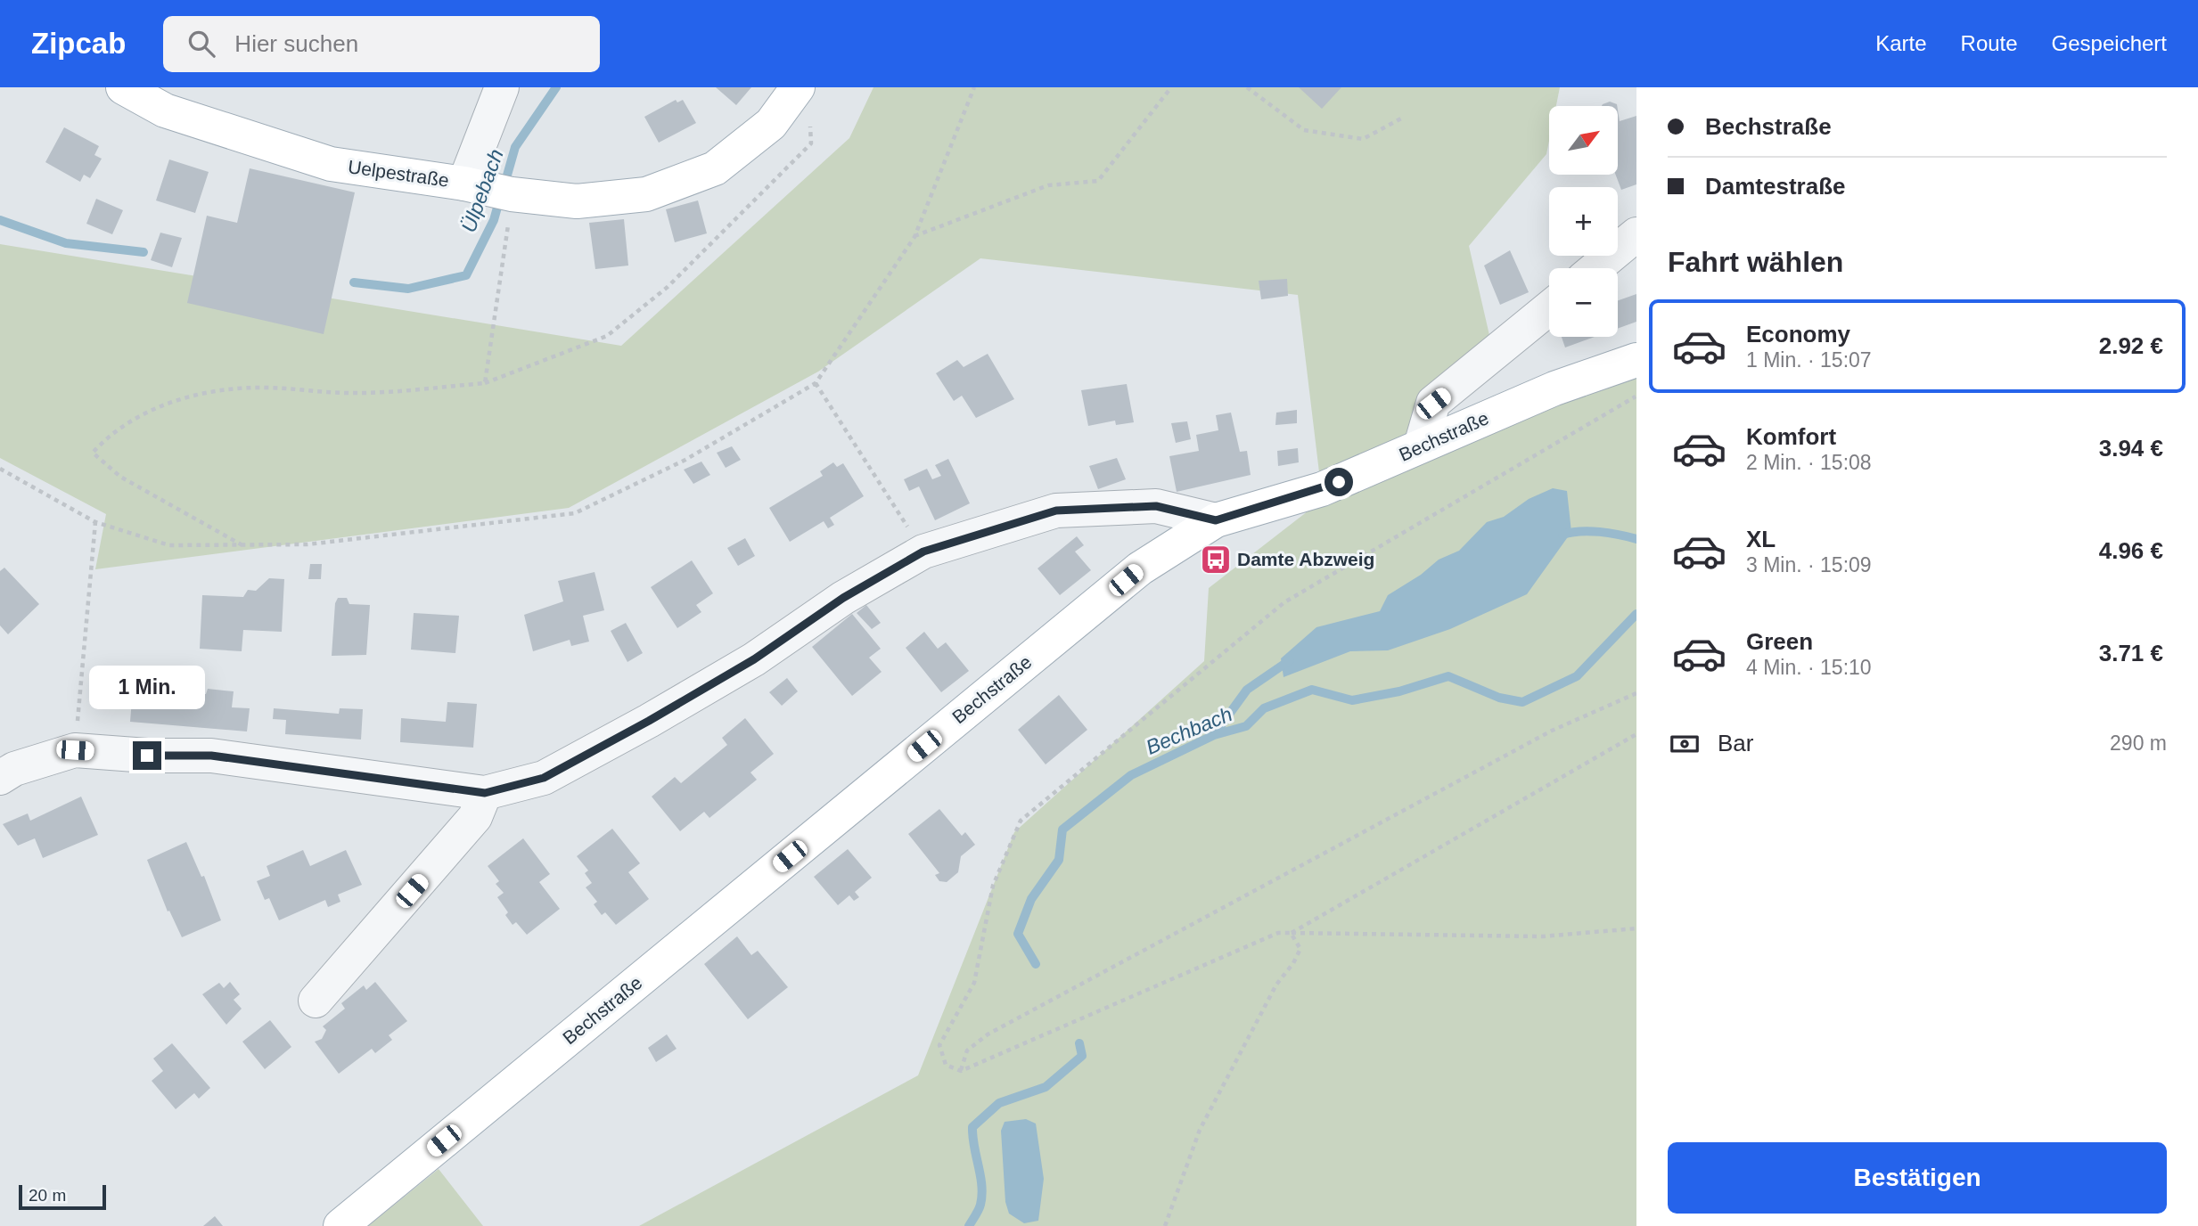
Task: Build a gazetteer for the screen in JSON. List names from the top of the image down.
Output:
{
  "streets": {
    "main road": ["Uelpestraße", "Bechstraße"]
  },
  "water": ["Ülpebach", "Bechbach"],
  "places": {
    "bus stop": ["Damte Abzweig"]
  },
  "scale_bar": "20 m",
  "north": "top right",
  "page": {
    "header": "Zipcab",
    "search": "Hier suchen",
    "nav": ["Karte", "Route", "Gespeichert"],
    "banner": ["Bechstraße", "Damtestraße"],
    "map_buttons": ["+", "−"],
    "heading": "Fahrt wählen",
    "list": [
      {
        "name": "Economy",
        "note": "1 Min. · 15:07",
        "value": "2.92 €"
      },
      {
        "name": "Komfort",
        "note": "2 Min. · 15:08",
        "value": "3.94 €"
      },
      {
        "name": "XL",
        "note": "3 Min. · 15:09",
        "value": "4.96 €"
      },
      {
        "name": "Green",
        "note": "4 Min. · 15:10",
        "value": "3.71 €"
      }
    ],
    "bubble": "1 Min.",
    "pay": ["Bar", "290 m"],
    "buttons": "Bestätigen",
    "scale": "20 m"
  }
}
